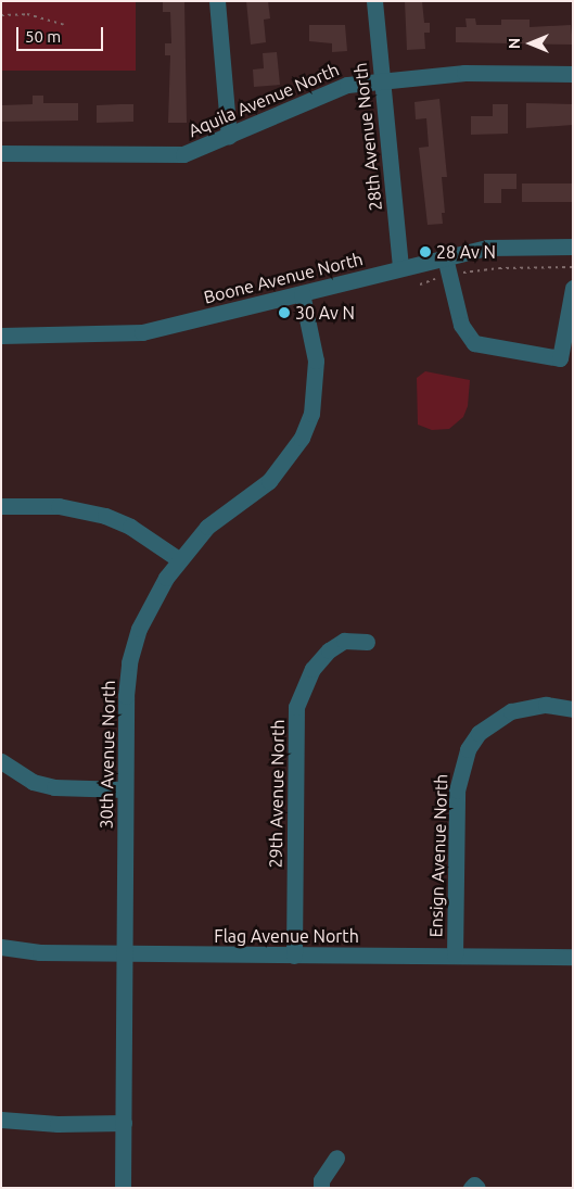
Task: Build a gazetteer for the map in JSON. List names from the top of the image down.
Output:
{
  "streets": {
    "street": [
      "Aquila Avenue North",
      "28th Avenue North",
      "Boone Avenue North",
      "30th Avenue North",
      "29th Avenue North",
      "Ensign Avenue North",
      "Flag Avenue North"
    ]
  },
  "crossings": [
    ["Aquila Avenue North", "28th Avenue North"],
    ["28th Avenue North", "Boone Avenue North"],
    ["Boone Avenue North", "30th Avenue North"],
    ["30th Avenue North", "Flag Avenue North"],
    ["29th Avenue North", "Flag Avenue North"],
    ["Ensign Avenue North", "Flag Avenue North"]
  ],
  "places": ["28 Av N", "30 Av N"],
  "scale_bar": "50 m",
  "north": "left"
}
